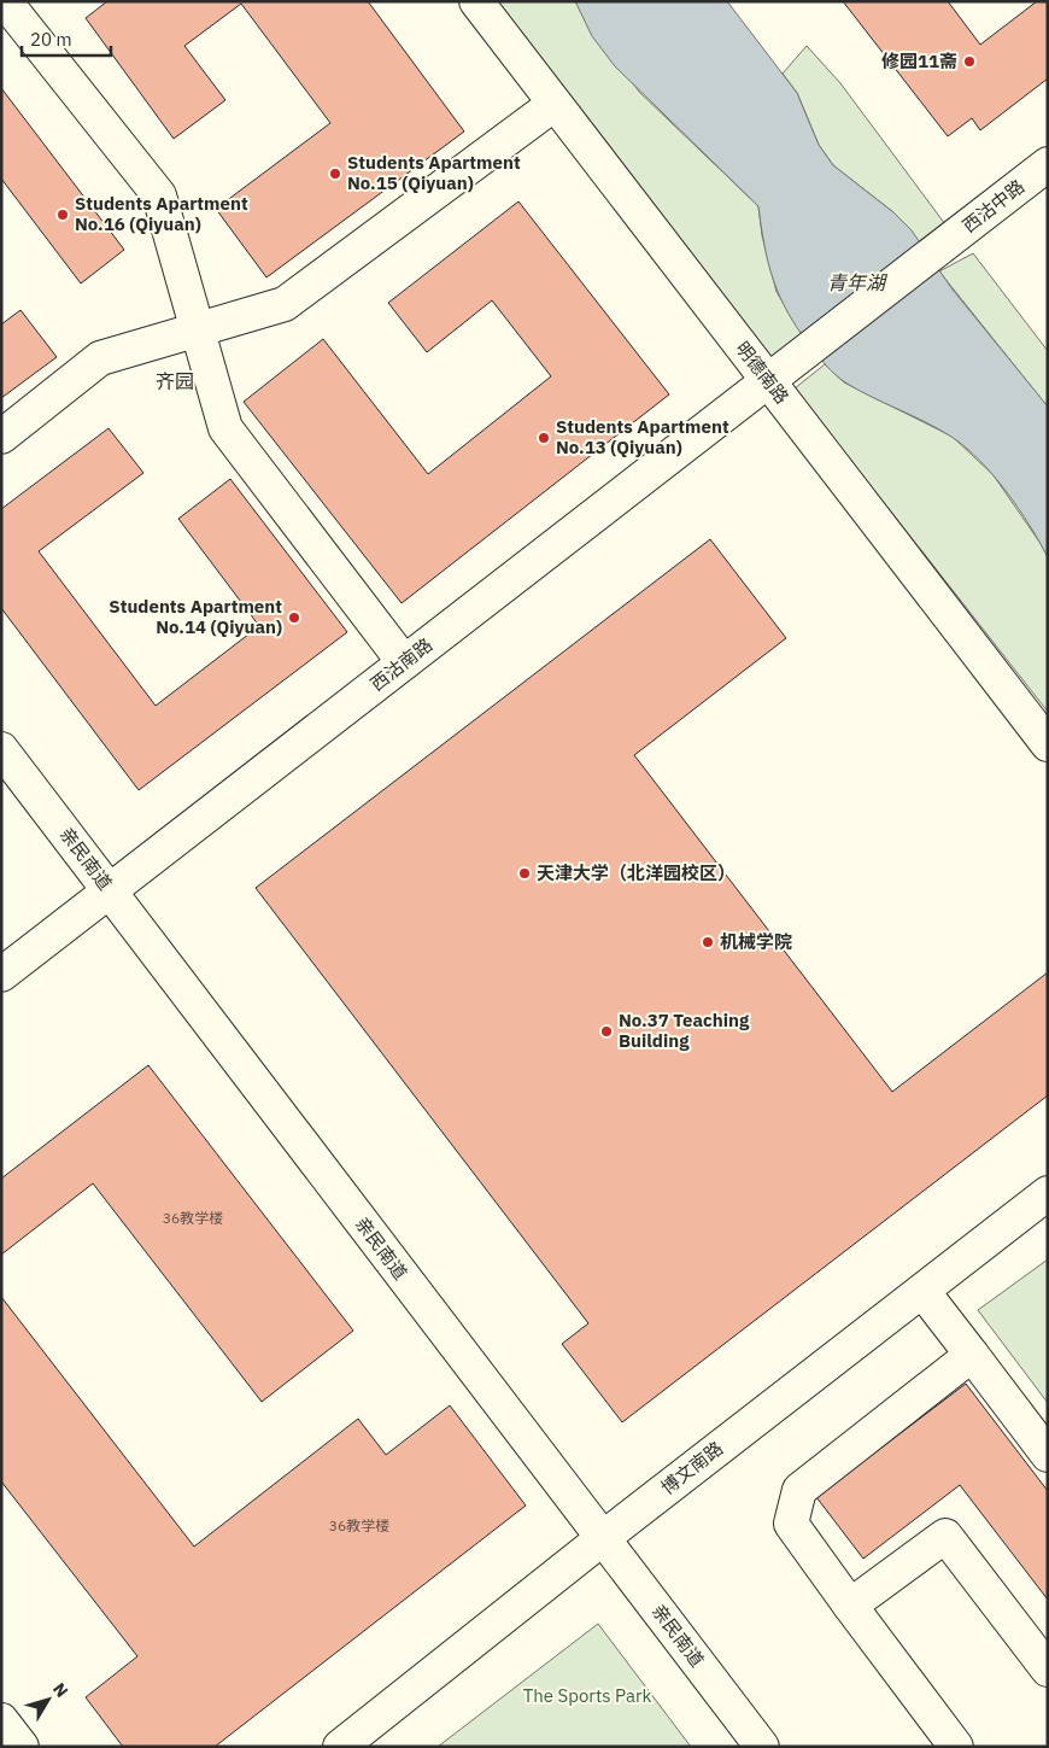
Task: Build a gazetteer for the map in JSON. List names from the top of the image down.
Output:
{
  "streets": {
    "street": [
      "西沽中路",
      "明德南路",
      "西沽南路",
      "亲民南道",
      "博文南路"
    ]
  },
  "crossings": [
    ["西沽中路", "西沽南路"],
    ["明德南路", "西沽南路"],
    ["西沽南路", "亲民南道"],
    ["亲民南道", "博文南路"]
  ],
  "districts": ["齐园"],
  "water": ["青年湖"],
  "parks": ["The Sports Park"],
  "places": [
    "修园11斋",
    "Students Apartment No.15 (Qiyuan)",
    "Students Apartment No.16 (Qiyuan)",
    "Students Apartment No.13 (Qiyuan)",
    "Students Apartment No.14 (Qiyuan)",
    "天津大学（北洋园校区）",
    "机械学院",
    "No.37 Teaching Building"
  ],
  "house_numbers": ["36教学楼", "36教学楼"],
  "scale_bar": "20 m",
  "north": "top right"
}
